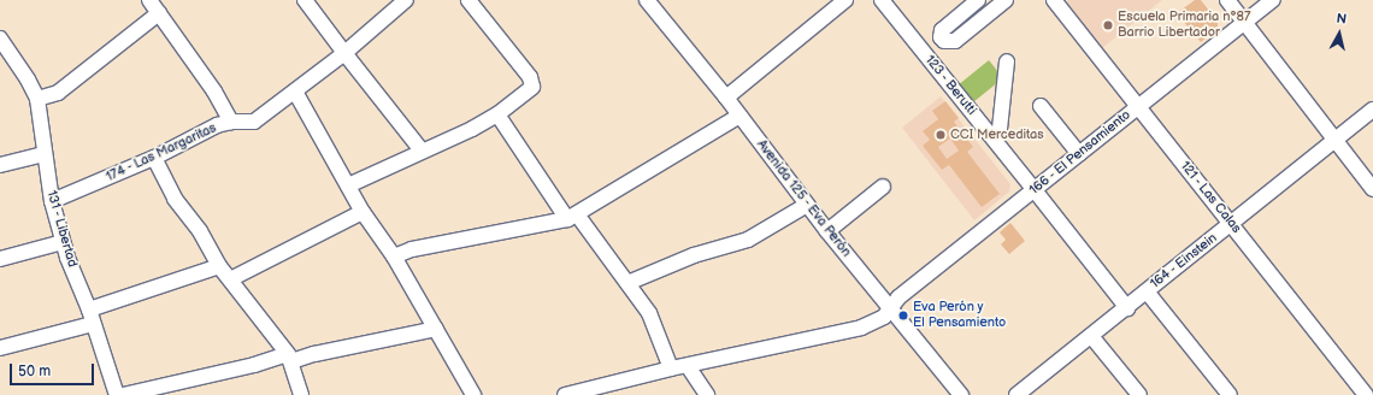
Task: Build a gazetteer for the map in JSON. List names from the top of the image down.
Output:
{
  "streets": {
    "street": [
      "123 - Berutti",
      "174 - Las Margaritas",
      "166 - El Pensamiento",
      "121 - Las Calas",
      "Avenida 125 - Eva Perón",
      "131 - Libertad",
      "164 - Einstein"
    ]
  },
  "crossings": [
    ["123 - Berutti", "166 - El Pensamiento"],
    ["123 - Berutti", "164 - Einstein"],
    ["174 - Las Margaritas", "131 - Libertad"],
    ["166 - El Pensamiento", "121 - Las Calas"],
    ["166 - El Pensamiento", "Avenida 125 - Eva Perón"],
    ["121 - Las Calas", "164 - Einstein"]
  ],
  "places": ["Escuela Primaria n°87 Barrio Libertador", "CCI Merceditas", "Eva Perón y El Pensamiento"],
  "scale_bar": "50 m",
  "north": "top"
}
